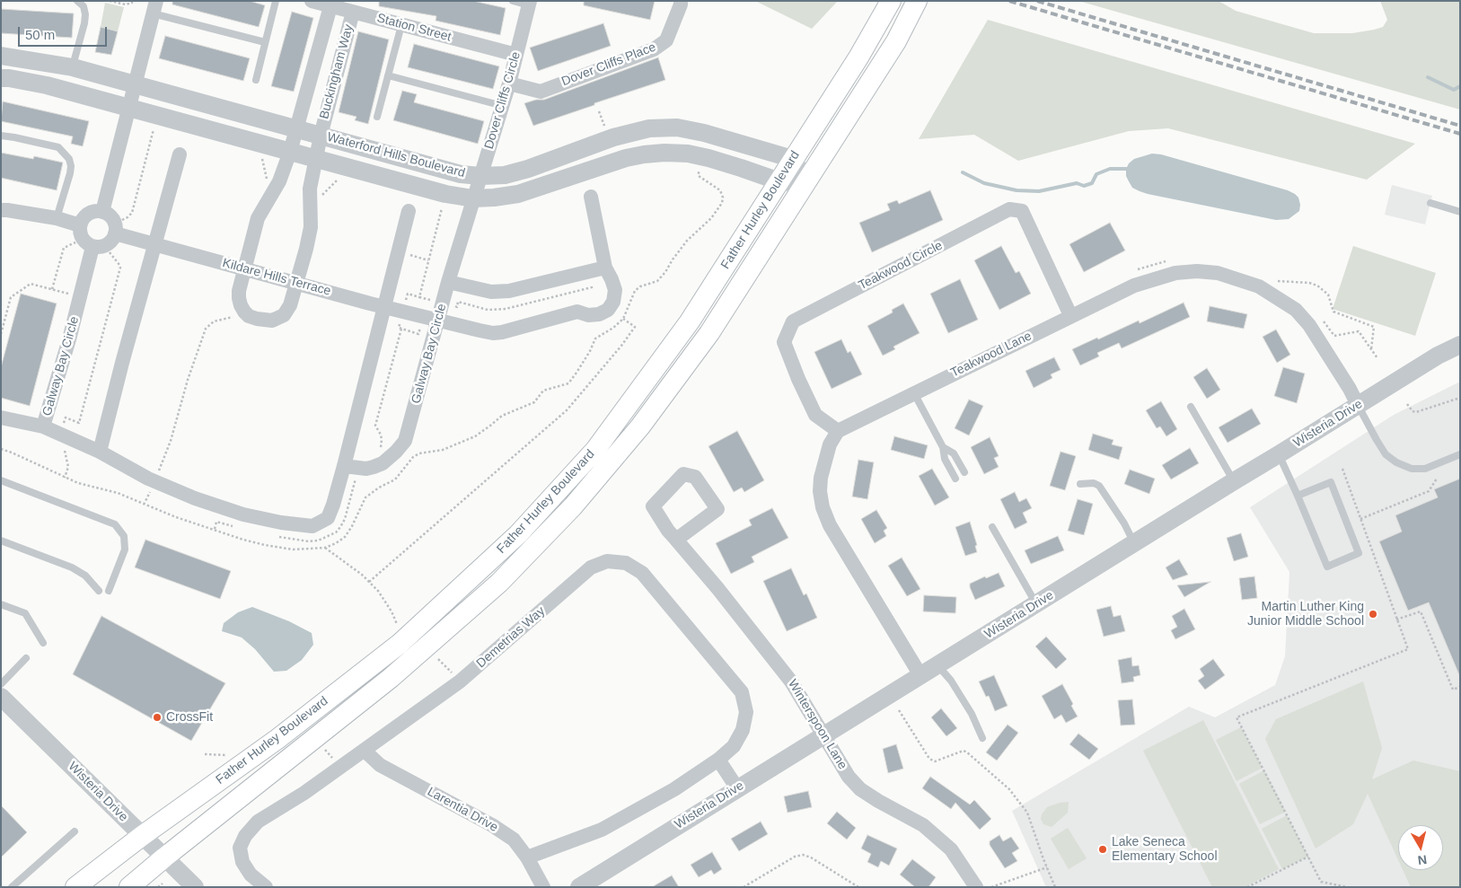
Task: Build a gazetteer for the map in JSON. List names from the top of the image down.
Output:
{
  "streets": {
    "main road": ["Father Hurley Boulevard"],
    "street": [
      "Station Street",
      "Dover Cliffs Place",
      "Buckingham Way",
      "Dover Cliffs Circle",
      "Waterford Hills Boulevard",
      "Teakwood Circle",
      "Kildare Hills Terrace",
      "Galway Bay Circle",
      "Teakwood Lane",
      "Wisteria Drive",
      "Demetrias Way",
      "Winterspoon Lane",
      "Larentia Drive"
    ]
  },
  "crossings": [
    ["Station Street", "Buckingham Way"],
    ["Station Street", "Dover Cliffs Circle"],
    ["Dover Cliffs Place", "Dover Cliffs Circle"],
    ["Buckingham Way", "Waterford Hills Boulevard"],
    ["Buckingham Way", "Kildare Hills Terrace"],
    ["Dover Cliffs Circle", "Waterford Hills Boulevard"],
    ["Dover Cliffs Circle", "Galway Bay Circle"],
    ["Waterford Hills Boulevard", "Father Hurley Boulevard"],
    ["Waterford Hills Boulevard", "Galway Bay Circle"],
    ["Father Hurley Boulevard", "Wisteria Drive"],
    ["Teakwood Circle", "Teakwood Lane"],
    ["Kildare Hills Terrace", "Galway Bay Circle"],
    ["Teakwood Lane", "Wisteria Drive"],
    ["Wisteria Drive", "Winterspoon Lane"],
    ["Demetrias Way", "Larentia Drive"]
  ],
  "places": ["Martin Luther King Junior Middle School", "CrossFit", "Lake Seneca Elementary School"],
  "scale_bar": "50 m",
  "north": "bottom"
}
